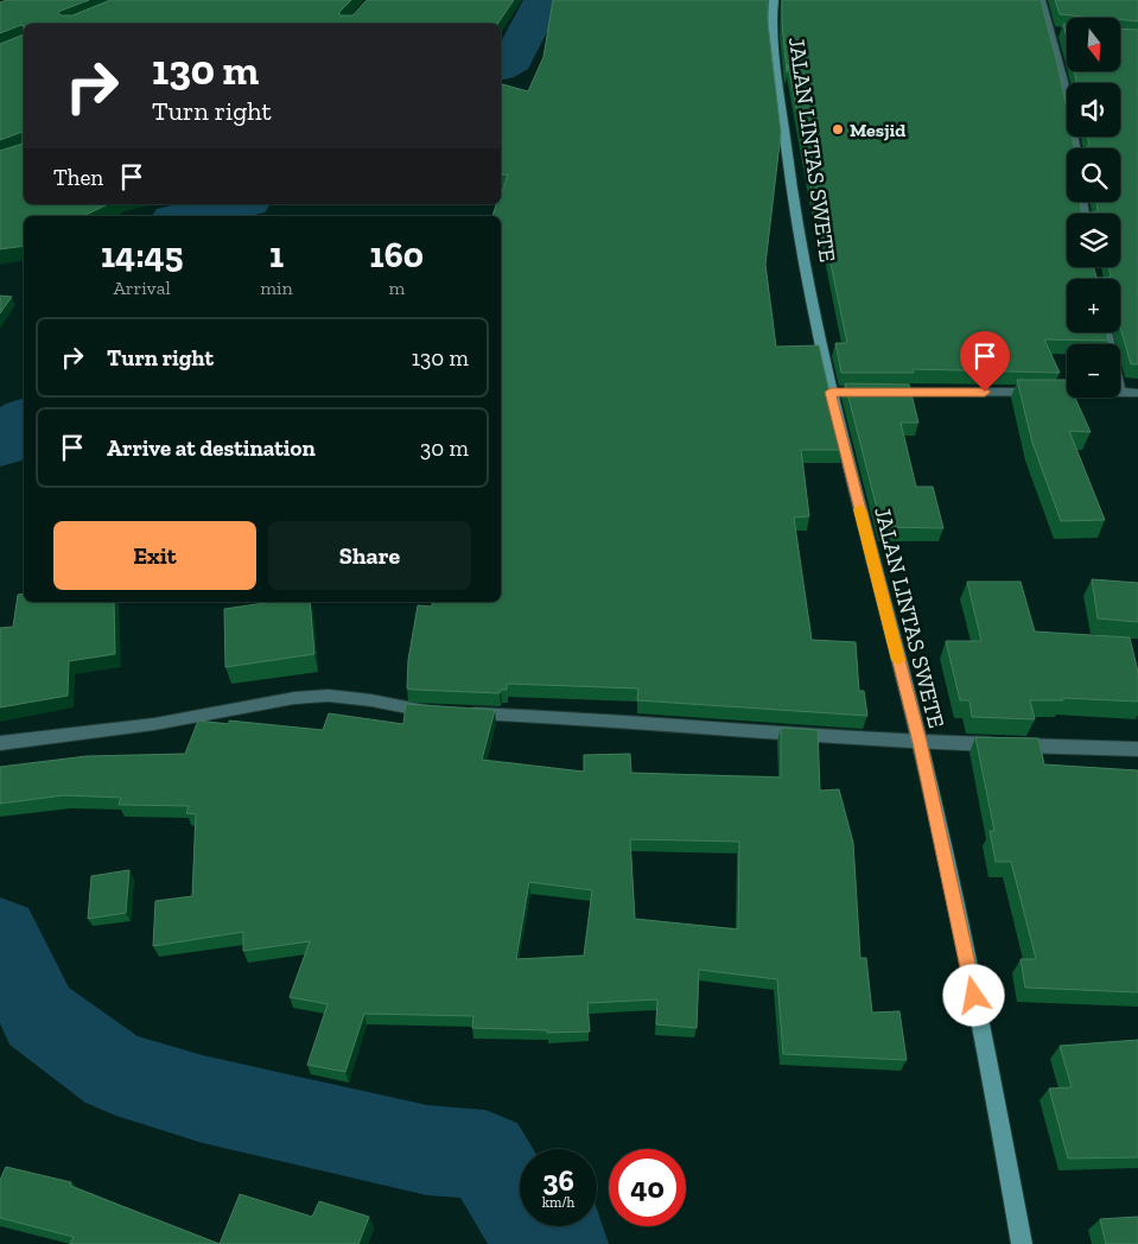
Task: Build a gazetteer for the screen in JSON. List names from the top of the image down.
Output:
{
  "streets": {
    "street": ["JALAN LINTAS SWETE"]
  },
  "places": ["Mesjid"],
  "north": "bottom",
  "page": {
    "map_buttons": ["+", "−"],
    "turn": ["130 m", "Turn right"],
    "then": "Then",
    "eta": [
      "14:45",
      "Arrival",
      "1",
      "min",
      "160",
      "m"
    ],
    "list": [
      {
        "name": "Turn right",
        "value": "130 m"
      },
      {
        "name": "Arrive at destination",
        "value": "30 m"
      }
    ],
    "buttons": ["Exit", "Share"],
    "speed": "36 km/h",
    "limit": "40"
  }
}
